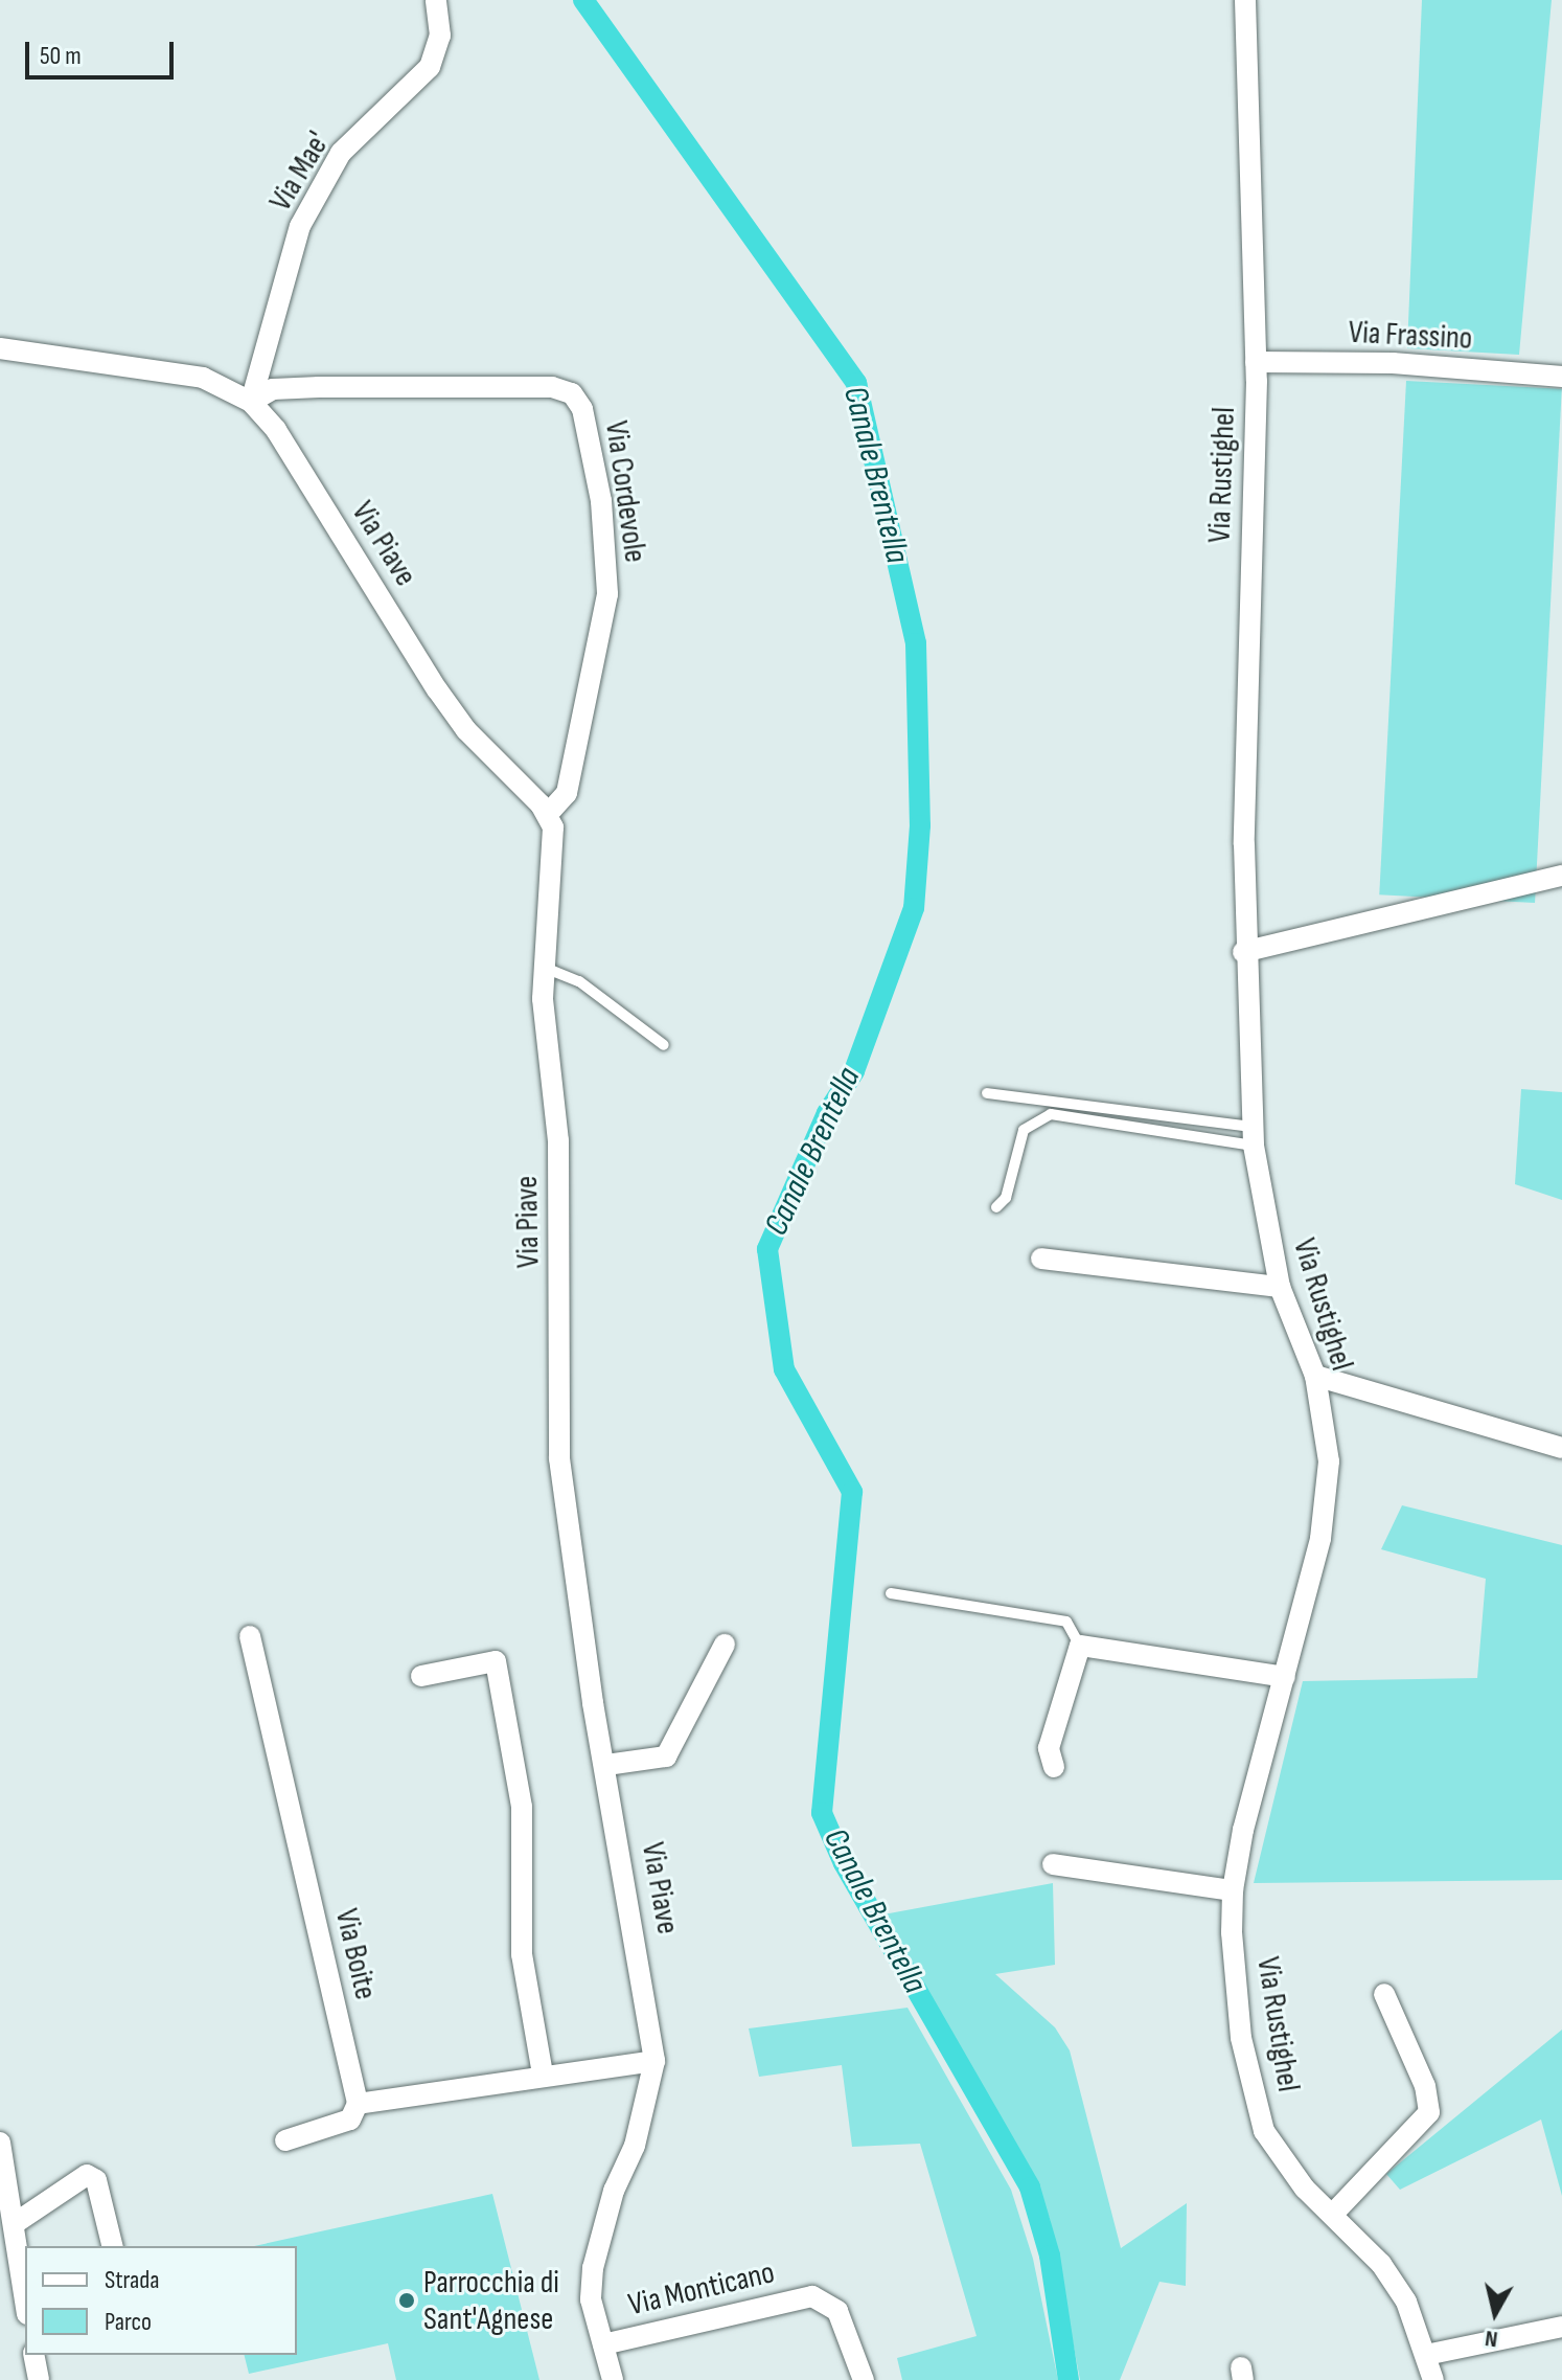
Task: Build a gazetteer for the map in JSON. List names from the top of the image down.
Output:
{
  "streets": {
    "street": [
      "Via Mae'",
      "Via Frassino",
      "Via Rustighel",
      "Via Cordevole",
      "Via Piave",
      "Via Boite",
      "Via Monticano"
    ]
  },
  "crossings": [
    ["Via Mae'", "Via Cordevole"],
    ["Via Mae'", "Via Piave"],
    ["Via Frassino", "Via Rustighel"],
    ["Via Cordevole", "Via Piave"],
    ["Via Piave", "Via Monticano"]
  ],
  "water": ["Canale Brentella"],
  "places": ["Parrocchia di Sant'Agnese"],
  "legend": ["Strada", "Parco"],
  "scale_bar": "50 m",
  "north": "bottom"
}
